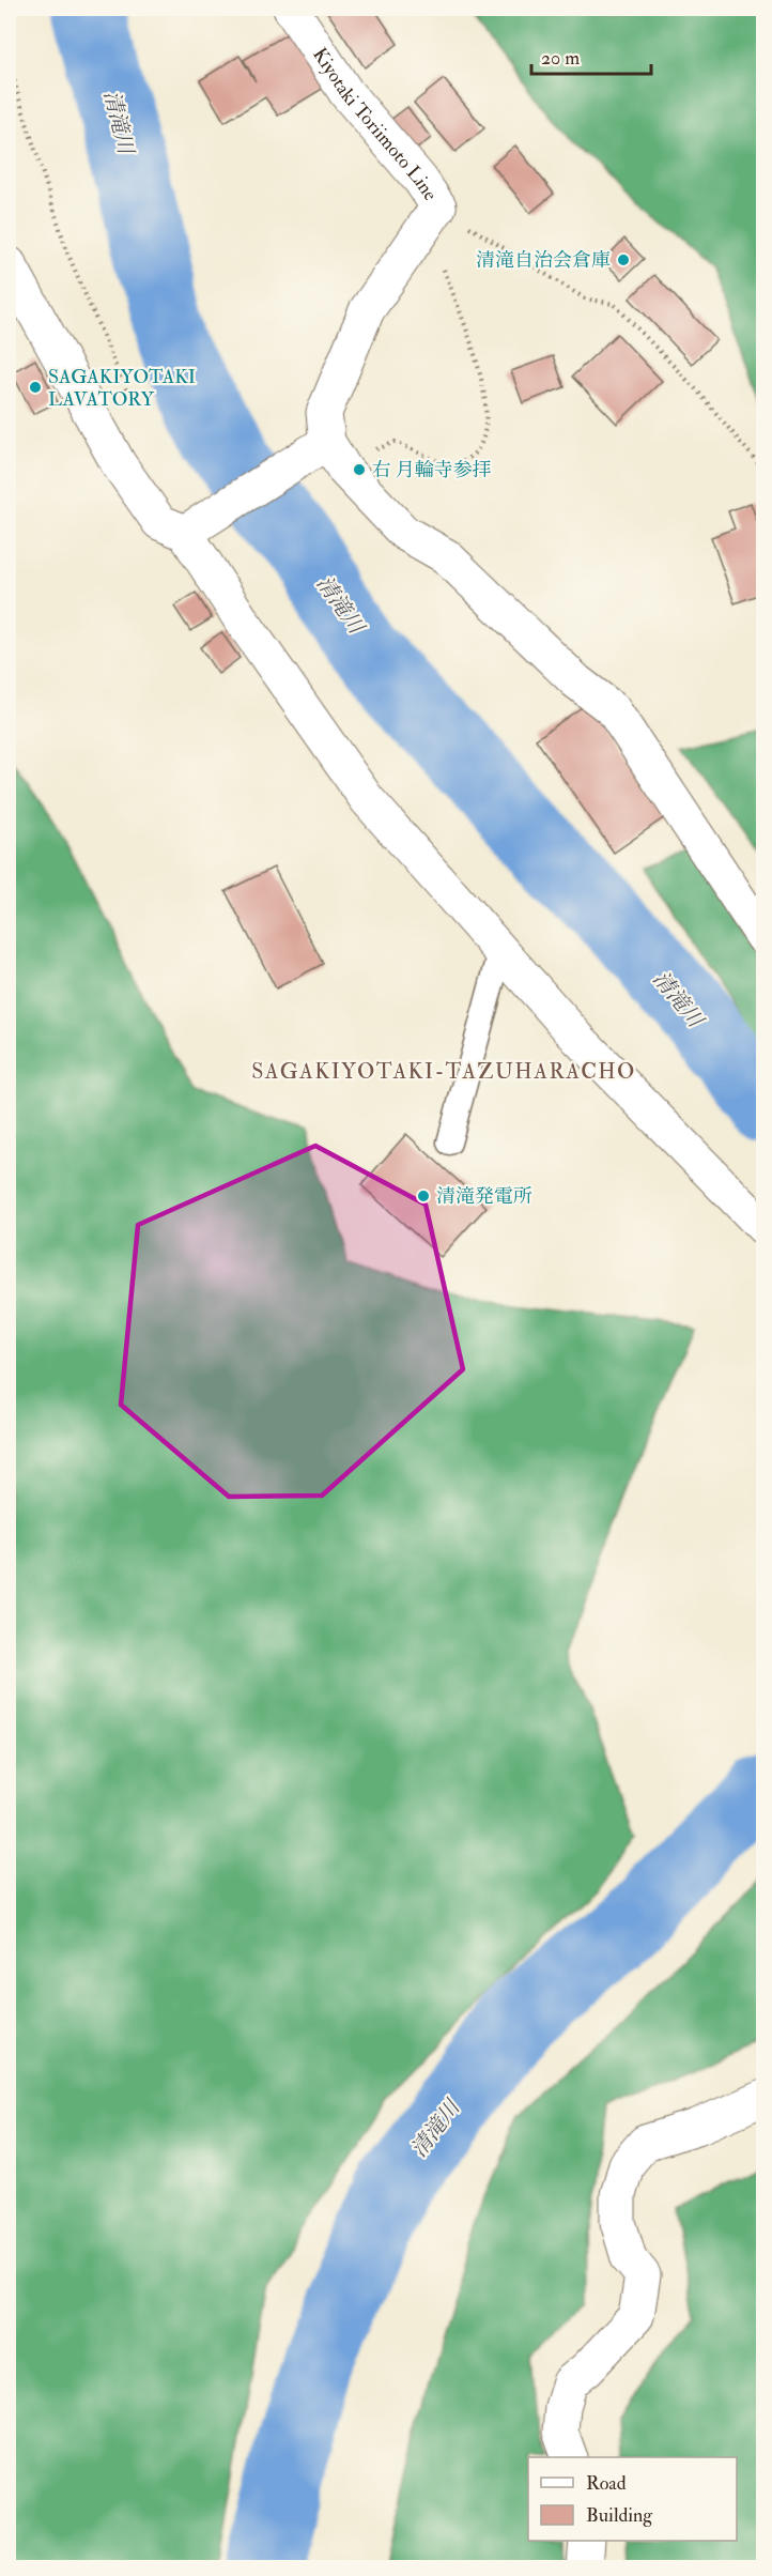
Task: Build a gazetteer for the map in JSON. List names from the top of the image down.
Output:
{
  "streets": {
    "street": ["Kiyotaki Toriimoto Line"]
  },
  "districts": ["SAGAKIYOTAKI-TAZUHARACHO"],
  "water": ["清滝川"],
  "places": [
    "清滝自治会倉庫",
    "SAGAKIYOTAKI LAVATORY",
    "右 月輪寺参拝",
    "清滝発電所"
  ],
  "legend": ["Road", "Building"],
  "scale_bar": "20 m"
}
